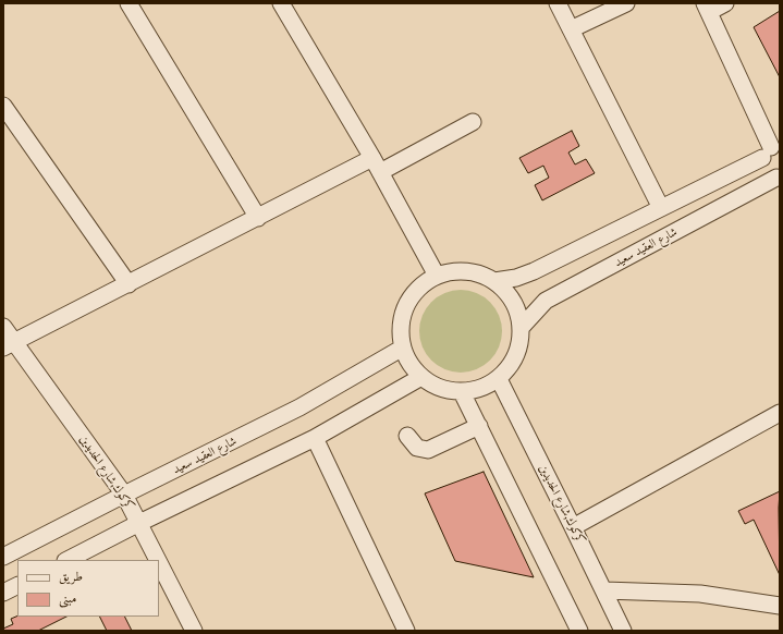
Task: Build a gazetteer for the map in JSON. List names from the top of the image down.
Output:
{
  "streets": {
    "street": ["شارع العقيد سعيد", "كركوك,شارع الحديدين"]
  },
  "crossings": [
    ["شارع العقيد سعيد", "كركوك,شارع الحديدين"]
  ],
  "legend": ["طريق", "مبنى"]
}
